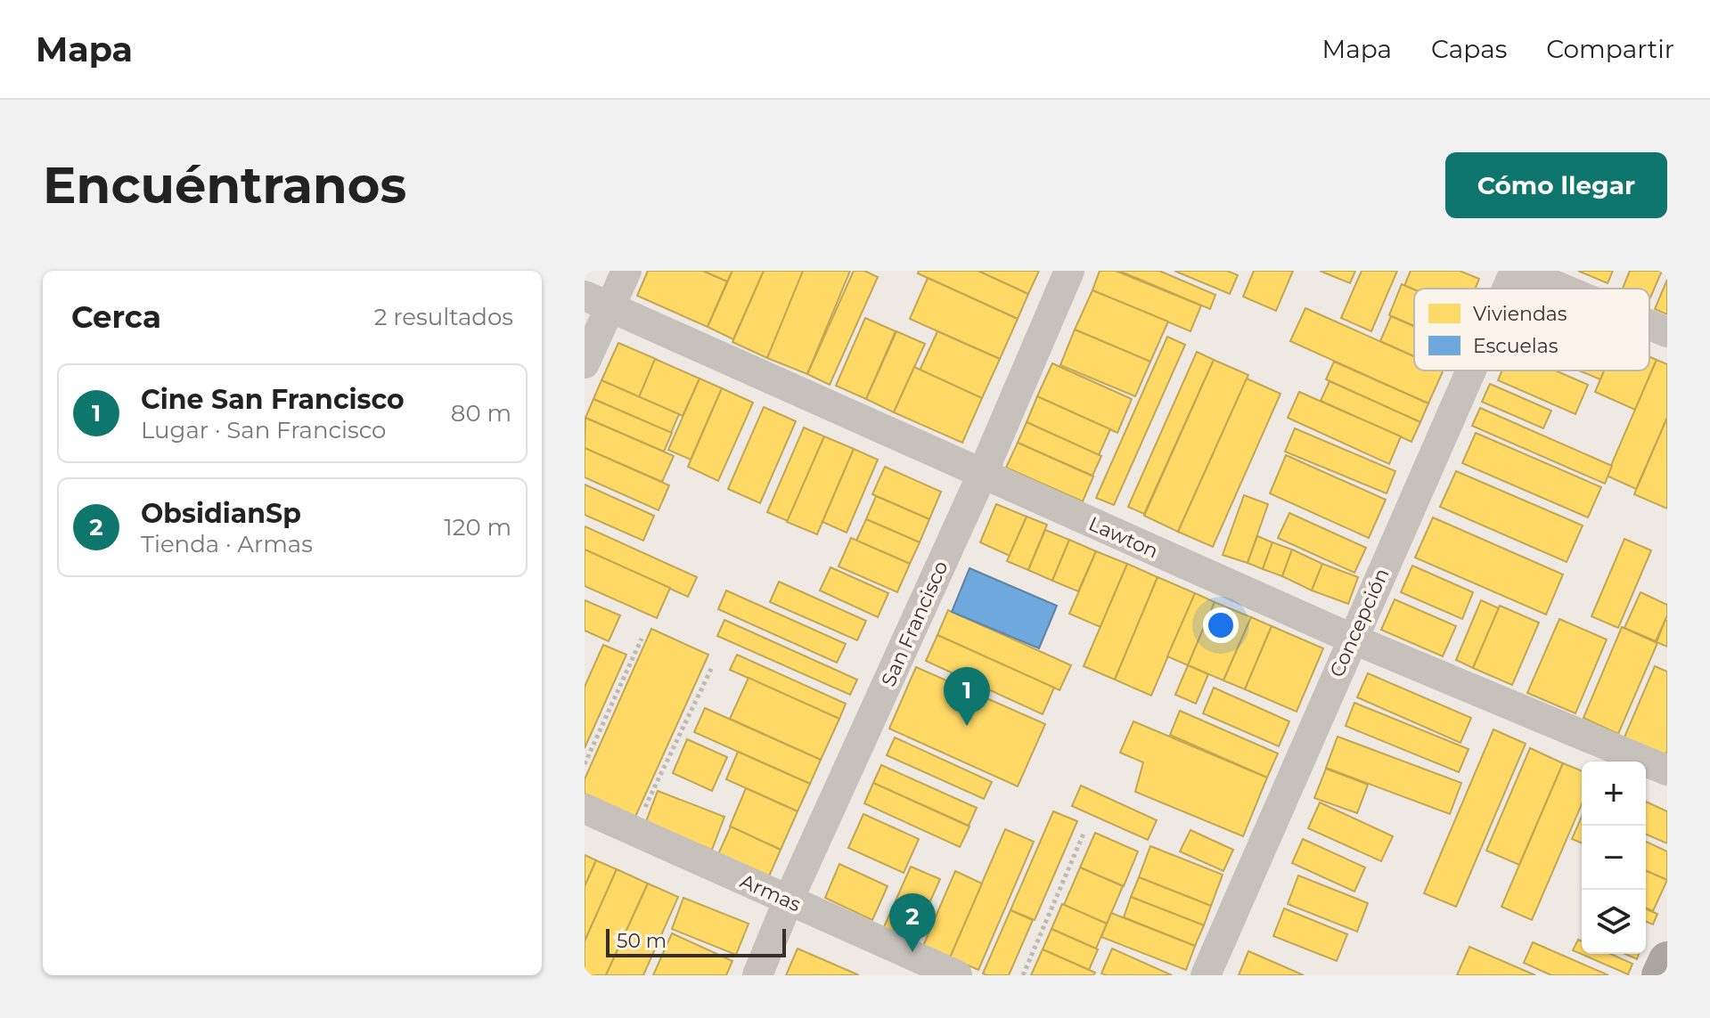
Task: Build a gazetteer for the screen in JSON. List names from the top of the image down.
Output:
{
  "streets": {
    "street": [
      "Lawton",
      "Concepción",
      "San Francisco",
      "Armas"
    ]
  },
  "crossings": [
    ["Lawton", "Concepción"],
    ["Lawton", "San Francisco"],
    ["San Francisco", "Armas"]
  ],
  "legend": ["Viviendas", "Escuelas"],
  "scale_bar": "50 m",
  "page": {
    "header": "Mapa",
    "nav": ["Mapa", "Capas", "Compartir"],
    "buttons": "Cómo llegar",
    "title": "Encuéntranos",
    "heading": ["Cerca", "2 resultados"],
    "list": [
      {
        "mark": "1",
        "name": "Cine San Francisco",
        "note": "Lugar · San Francisco",
        "value": "80 m"
      },
      {
        "mark": "2",
        "name": "ObsidianSp",
        "note": "Tienda · Armas",
        "value": "120 m"
      }
    ],
    "pins": ["1", "2"],
    "map_buttons": ["+", "−"],
    "scale": "50 m"
  }
}
